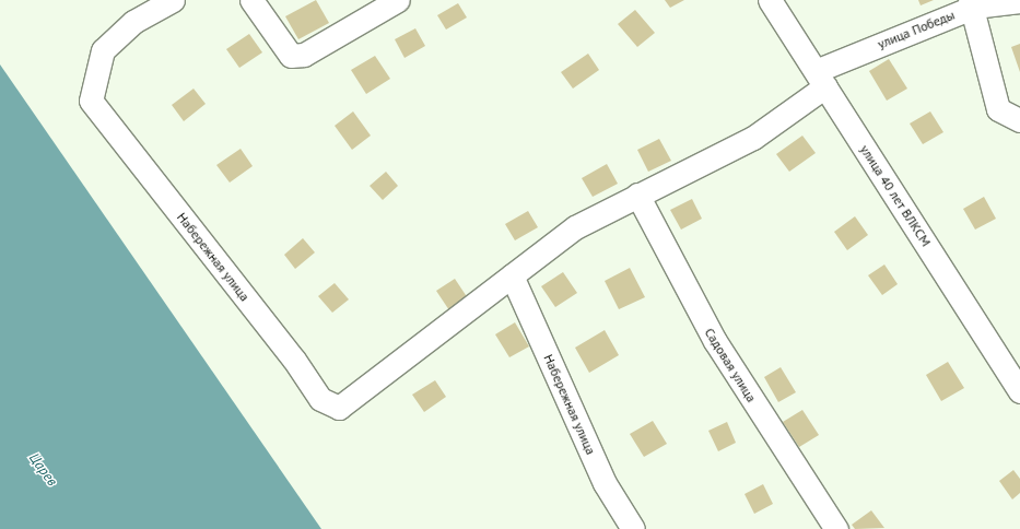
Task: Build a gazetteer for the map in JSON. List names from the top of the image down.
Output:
{
  "streets": {
    "street": [
      "улица Победы",
      "улица 40 лет ВЛКСМ",
      "Набережная улица",
      "Садовая улица"
    ]
  },
  "crossings": [
    ["улица Победы", "улица 40 лет ВЛКСМ"],
    ["улица Победы", "Набережная улица"],
    ["улица Победы", "Садовая улица"]
  ],
  "water": ["Царев"]
}
